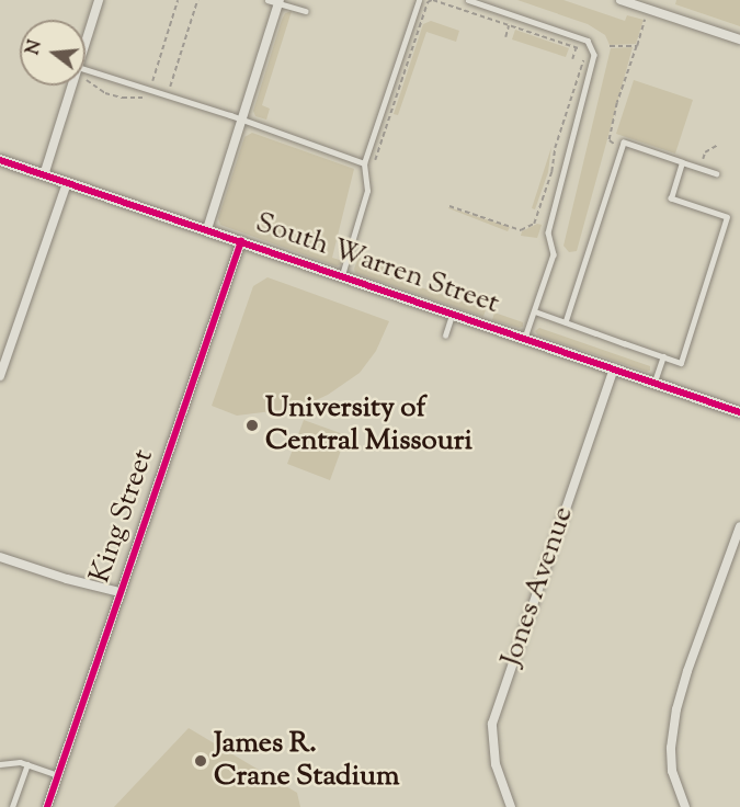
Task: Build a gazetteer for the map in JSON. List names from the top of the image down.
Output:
{
  "streets": {
    "street": ["South Warren Street", "King Street", "Jones Avenue"]
  },
  "crossings": [
    ["South Warren Street", "King Street"],
    ["South Warren Street", "Jones Avenue"]
  ],
  "places": ["University of Central Missouri", "James R. Crane Stadium"],
  "north": "left"
}
